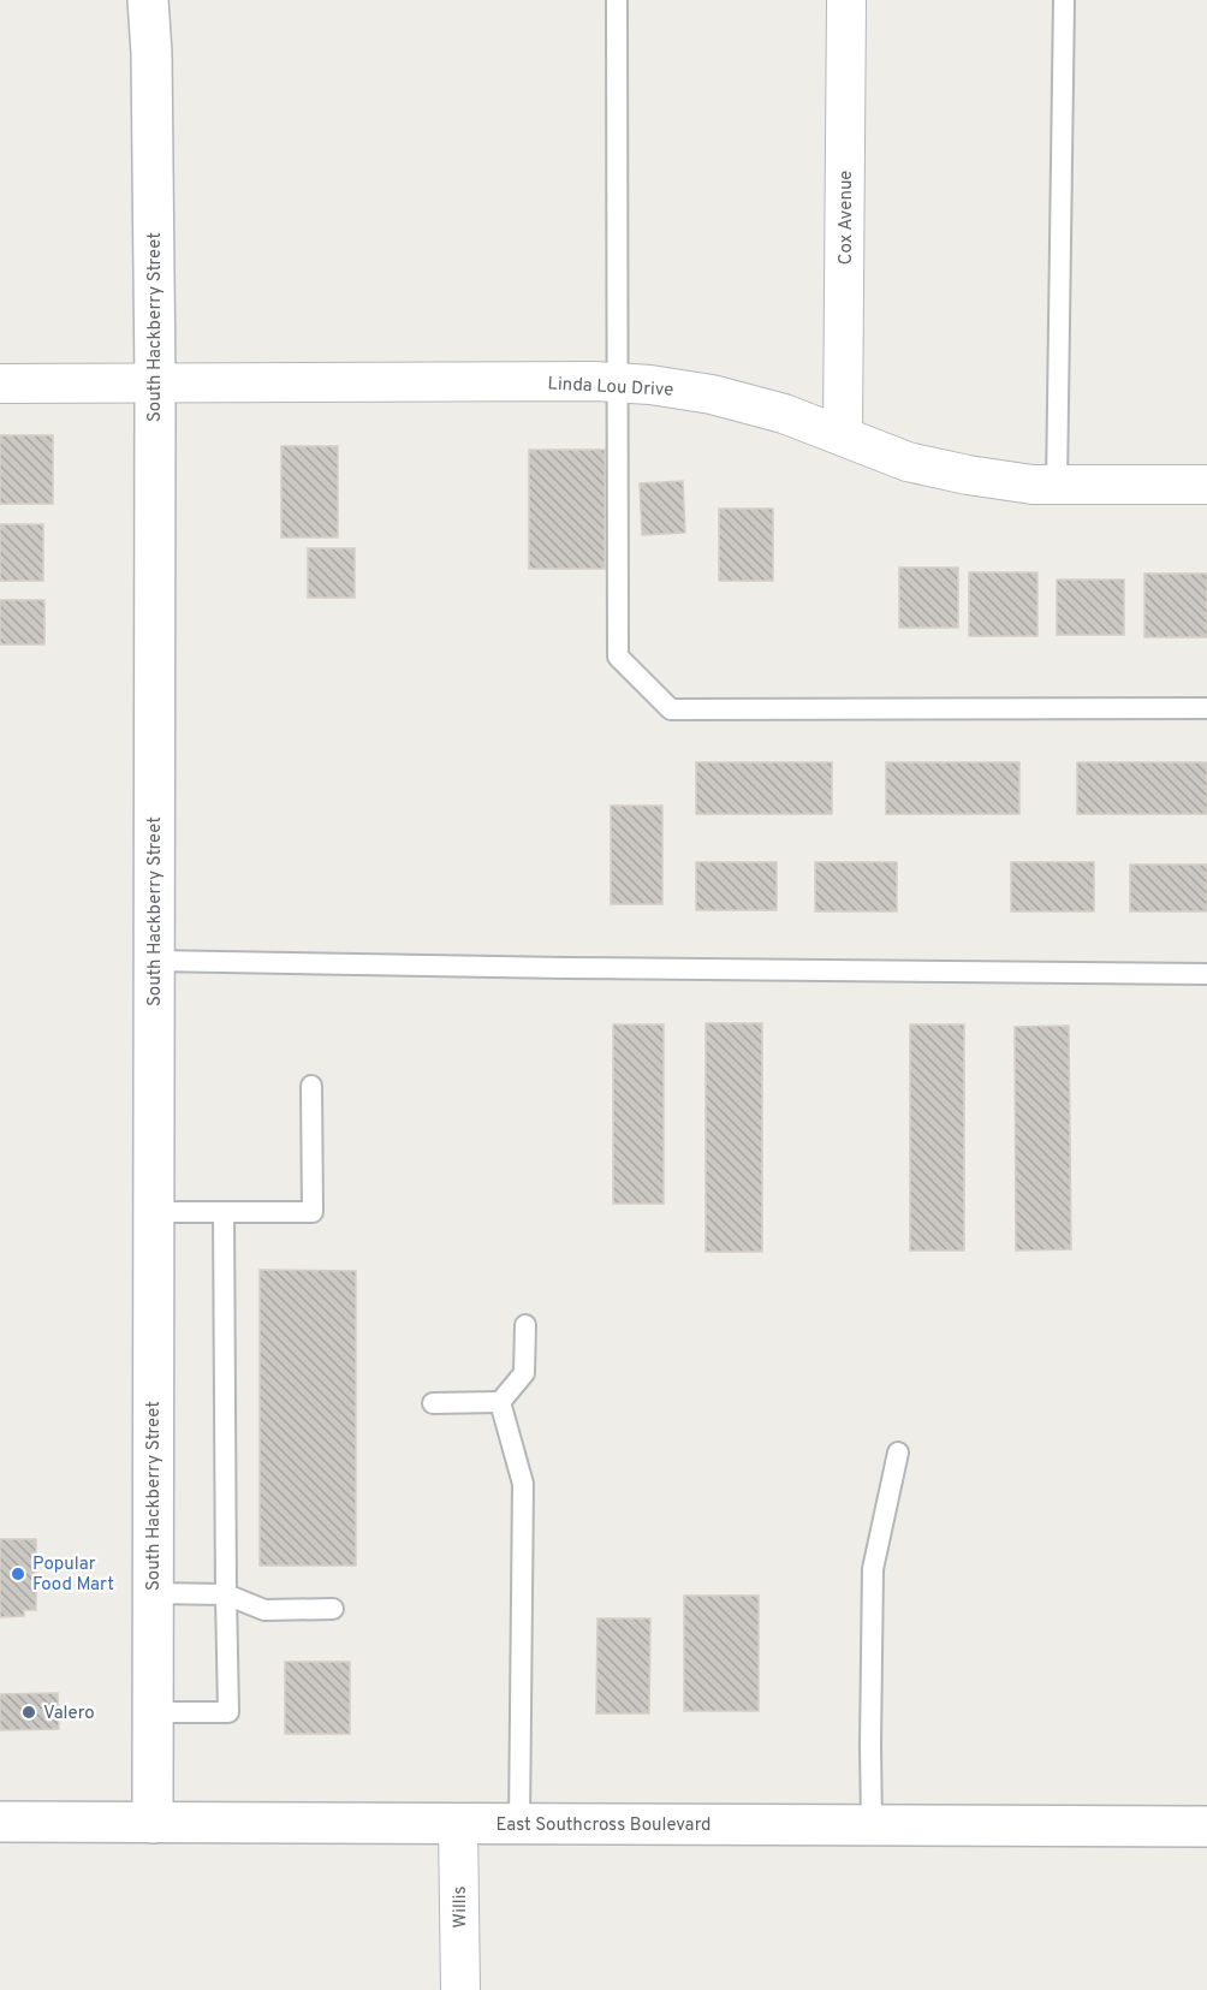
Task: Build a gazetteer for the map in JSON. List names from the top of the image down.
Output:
{
  "streets": {
    "main road": ["South Hackberry Street", "East Southcross Boulevard"],
    "street": ["Cox Avenue", "Linda Lou Drive", "Willis"]
  },
  "crossings": [
    ["Cox Avenue", "Linda Lou Drive"],
    ["South Hackberry Street", "Linda Lou Drive"],
    ["South Hackberry Street", "East Southcross Boulevard"],
    ["East Southcross Boulevard", "Willis"]
  ],
  "places": ["Popular Food Mart", "Valero"]
}
